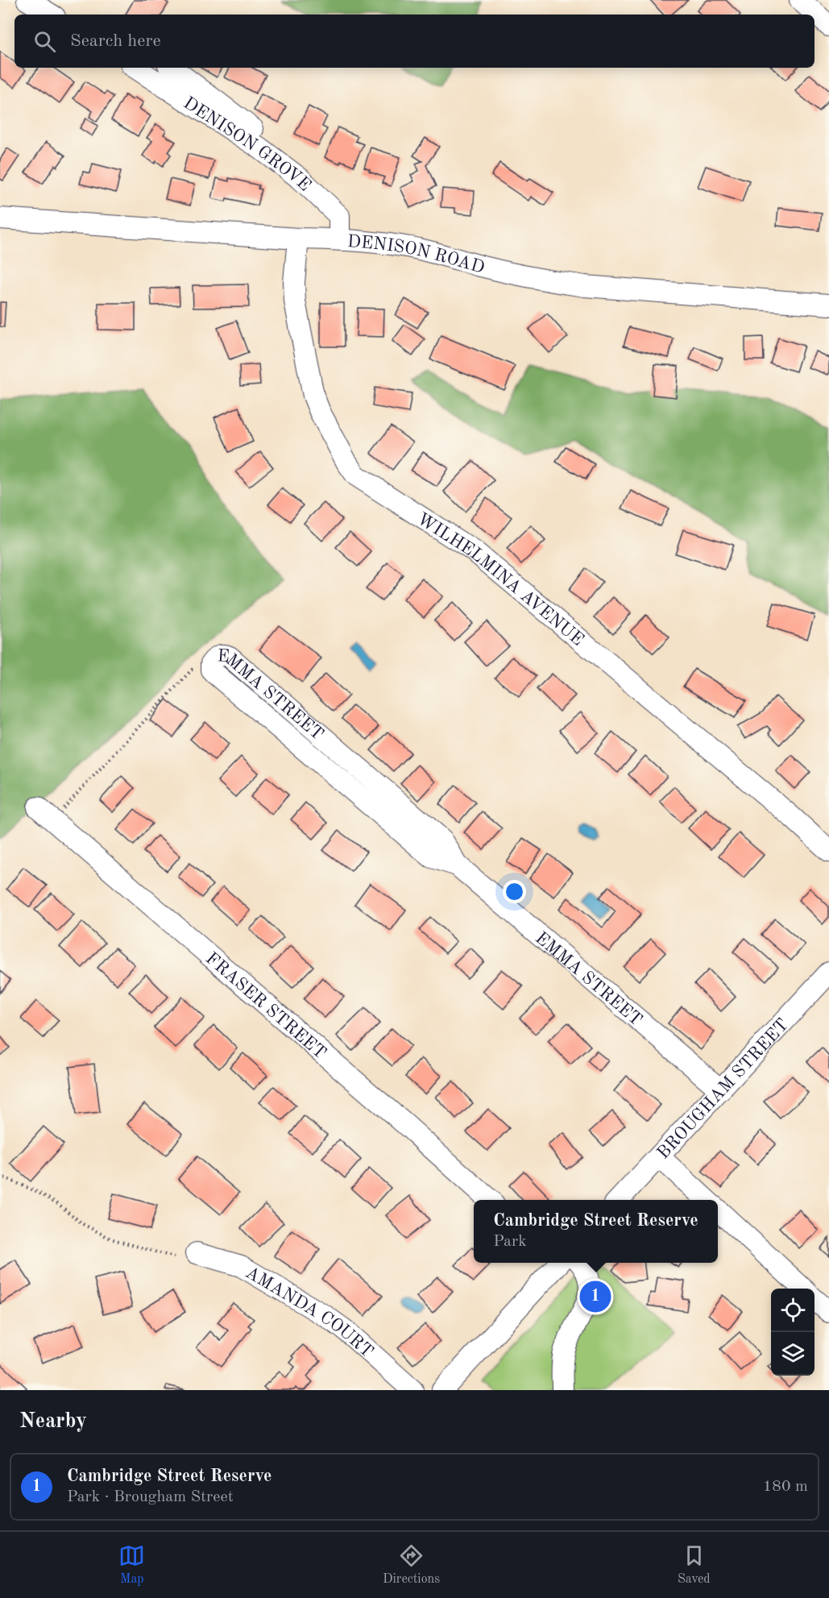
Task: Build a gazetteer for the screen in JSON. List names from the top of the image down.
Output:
{
  "streets": {
    "street": [
      "DENISON GROVE",
      "DENISON ROAD",
      "WILHELMINA AVENUE",
      "EMMA STREET",
      "FRASER STREET",
      "BROUGHAM STREET",
      "AMANDA COURT"
    ]
  },
  "crossings": [
    ["DENISON GROVE", "DENISON ROAD"],
    ["DENISON ROAD", "WILHELMINA AVENUE"],
    ["EMMA STREET", "BROUGHAM STREET"]
  ],
  "page": {
    "search": "Search here",
    "popup": ["Cambridge Street Reserve", "Park"],
    "pins": "1",
    "heading": "Nearby",
    "list": [
      {
        "mark": "1",
        "name": "Cambridge Street Reserve",
        "note": "Park · Brougham Street",
        "value": "180 m"
      }
    ],
    "nav": ["Map", "Directions", "Saved"]
  }
}
